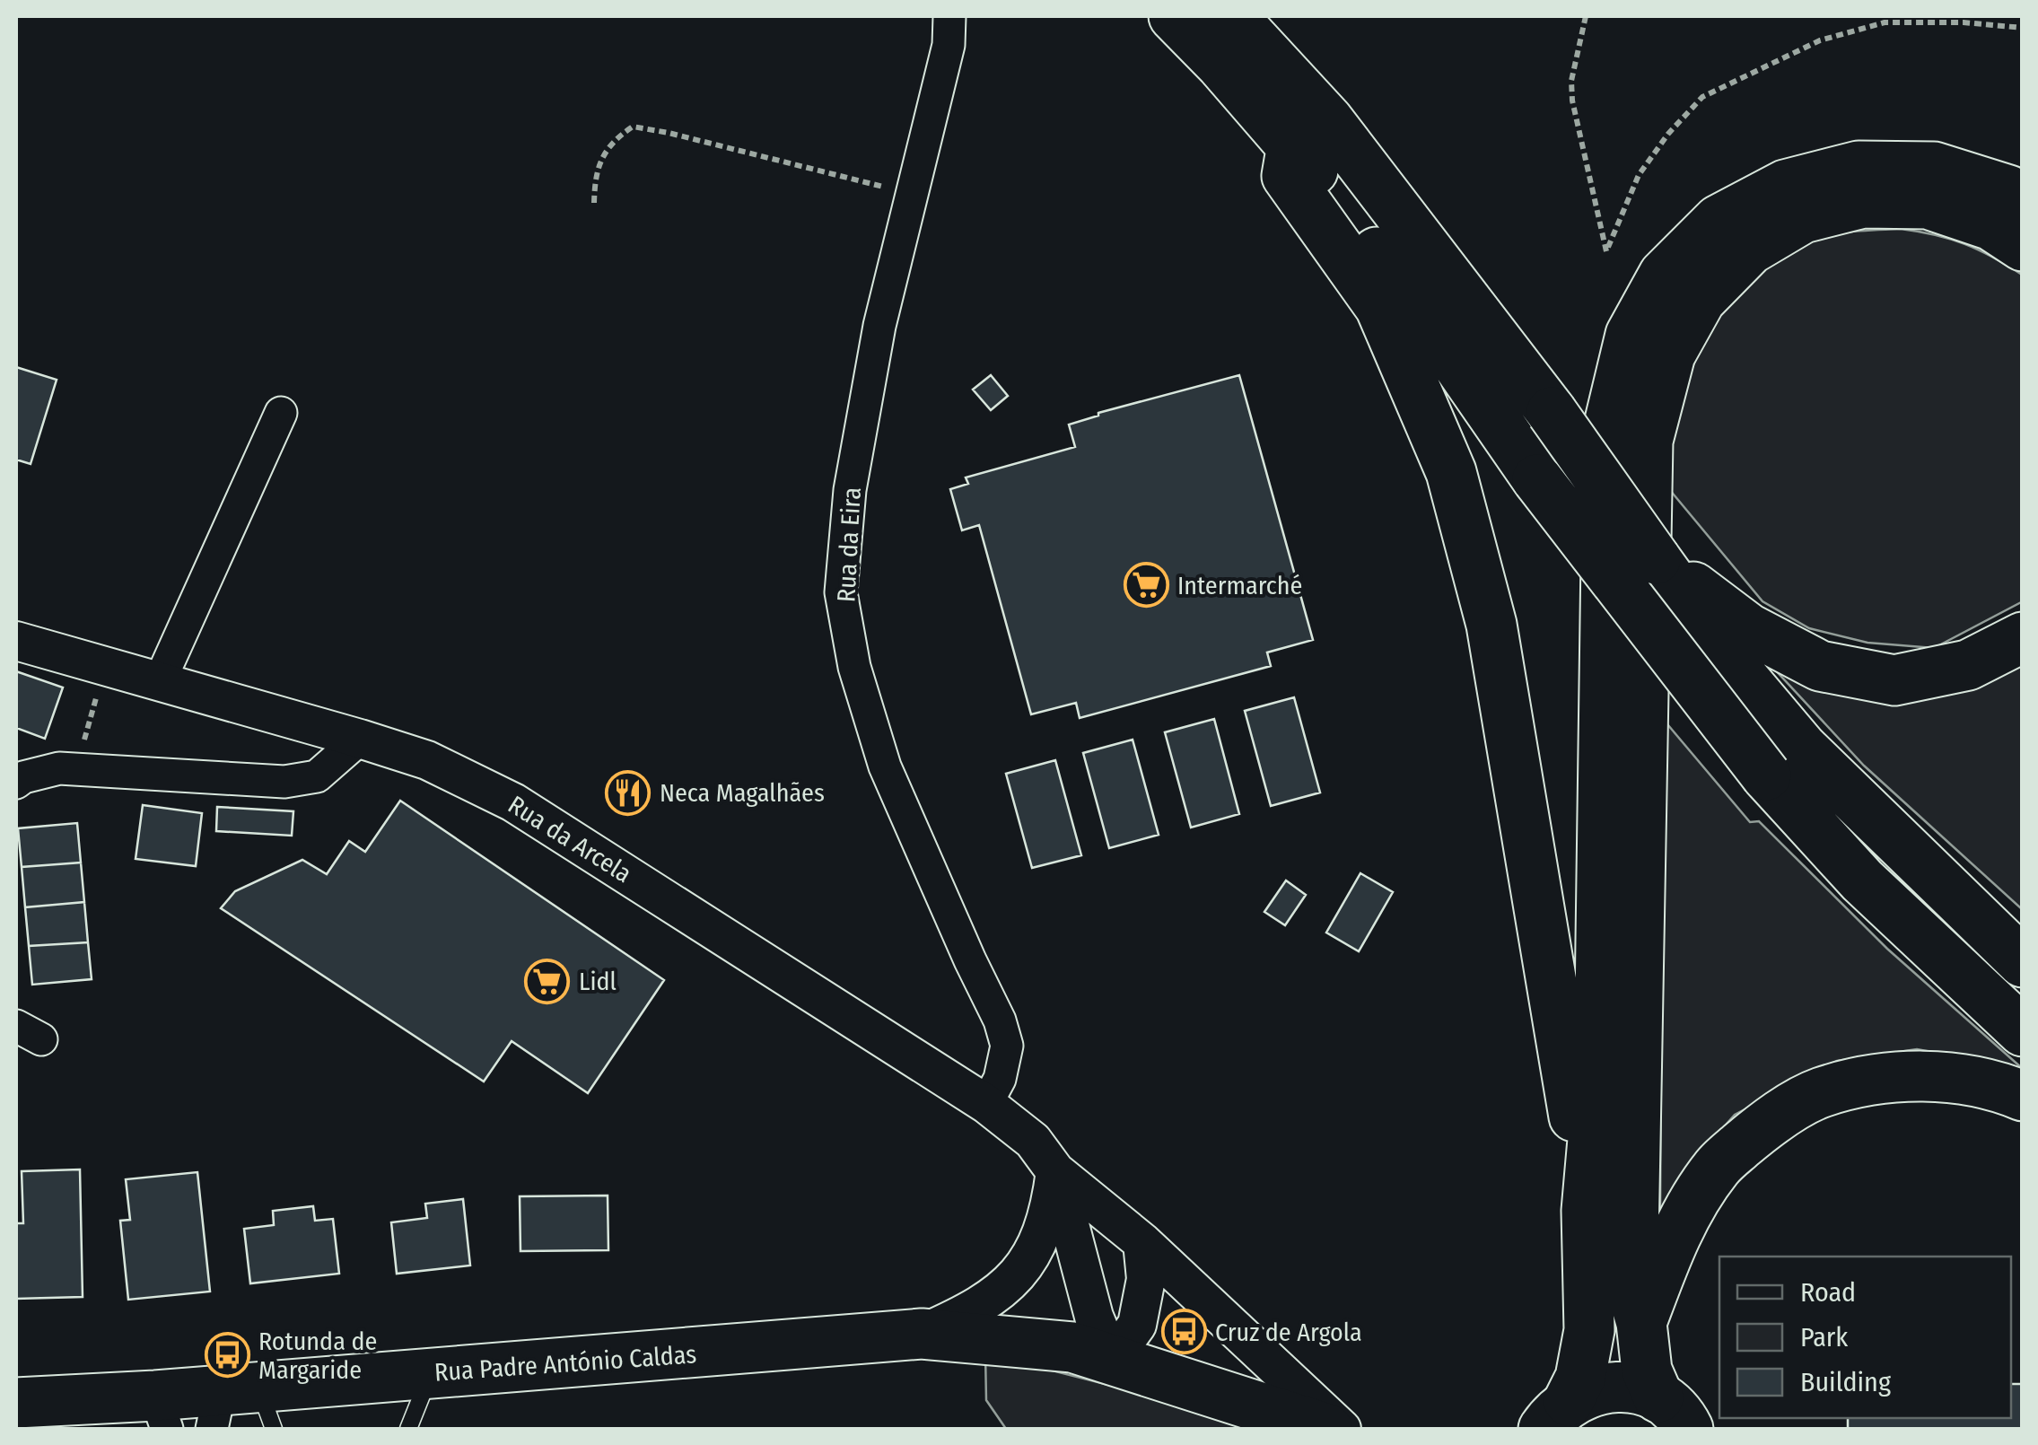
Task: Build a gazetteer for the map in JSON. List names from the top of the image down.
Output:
{
  "streets": {
    "main road": ["Rua Padre António Caldas"],
    "street": ["Rua da Eira", "Rua da Arcela"]
  },
  "crossings": [
    ["Rua da Eira", "Rua da Arcela"]
  ],
  "places": {
    "supermarket": ["Intermarché", "Lidl"],
    "restaurant": ["Neca Magalhães"],
    "bus stop": ["Cruz de Argola", "Rotunda de Margaride"]
  },
  "legend": ["Road", "Park", "Building"]
}
